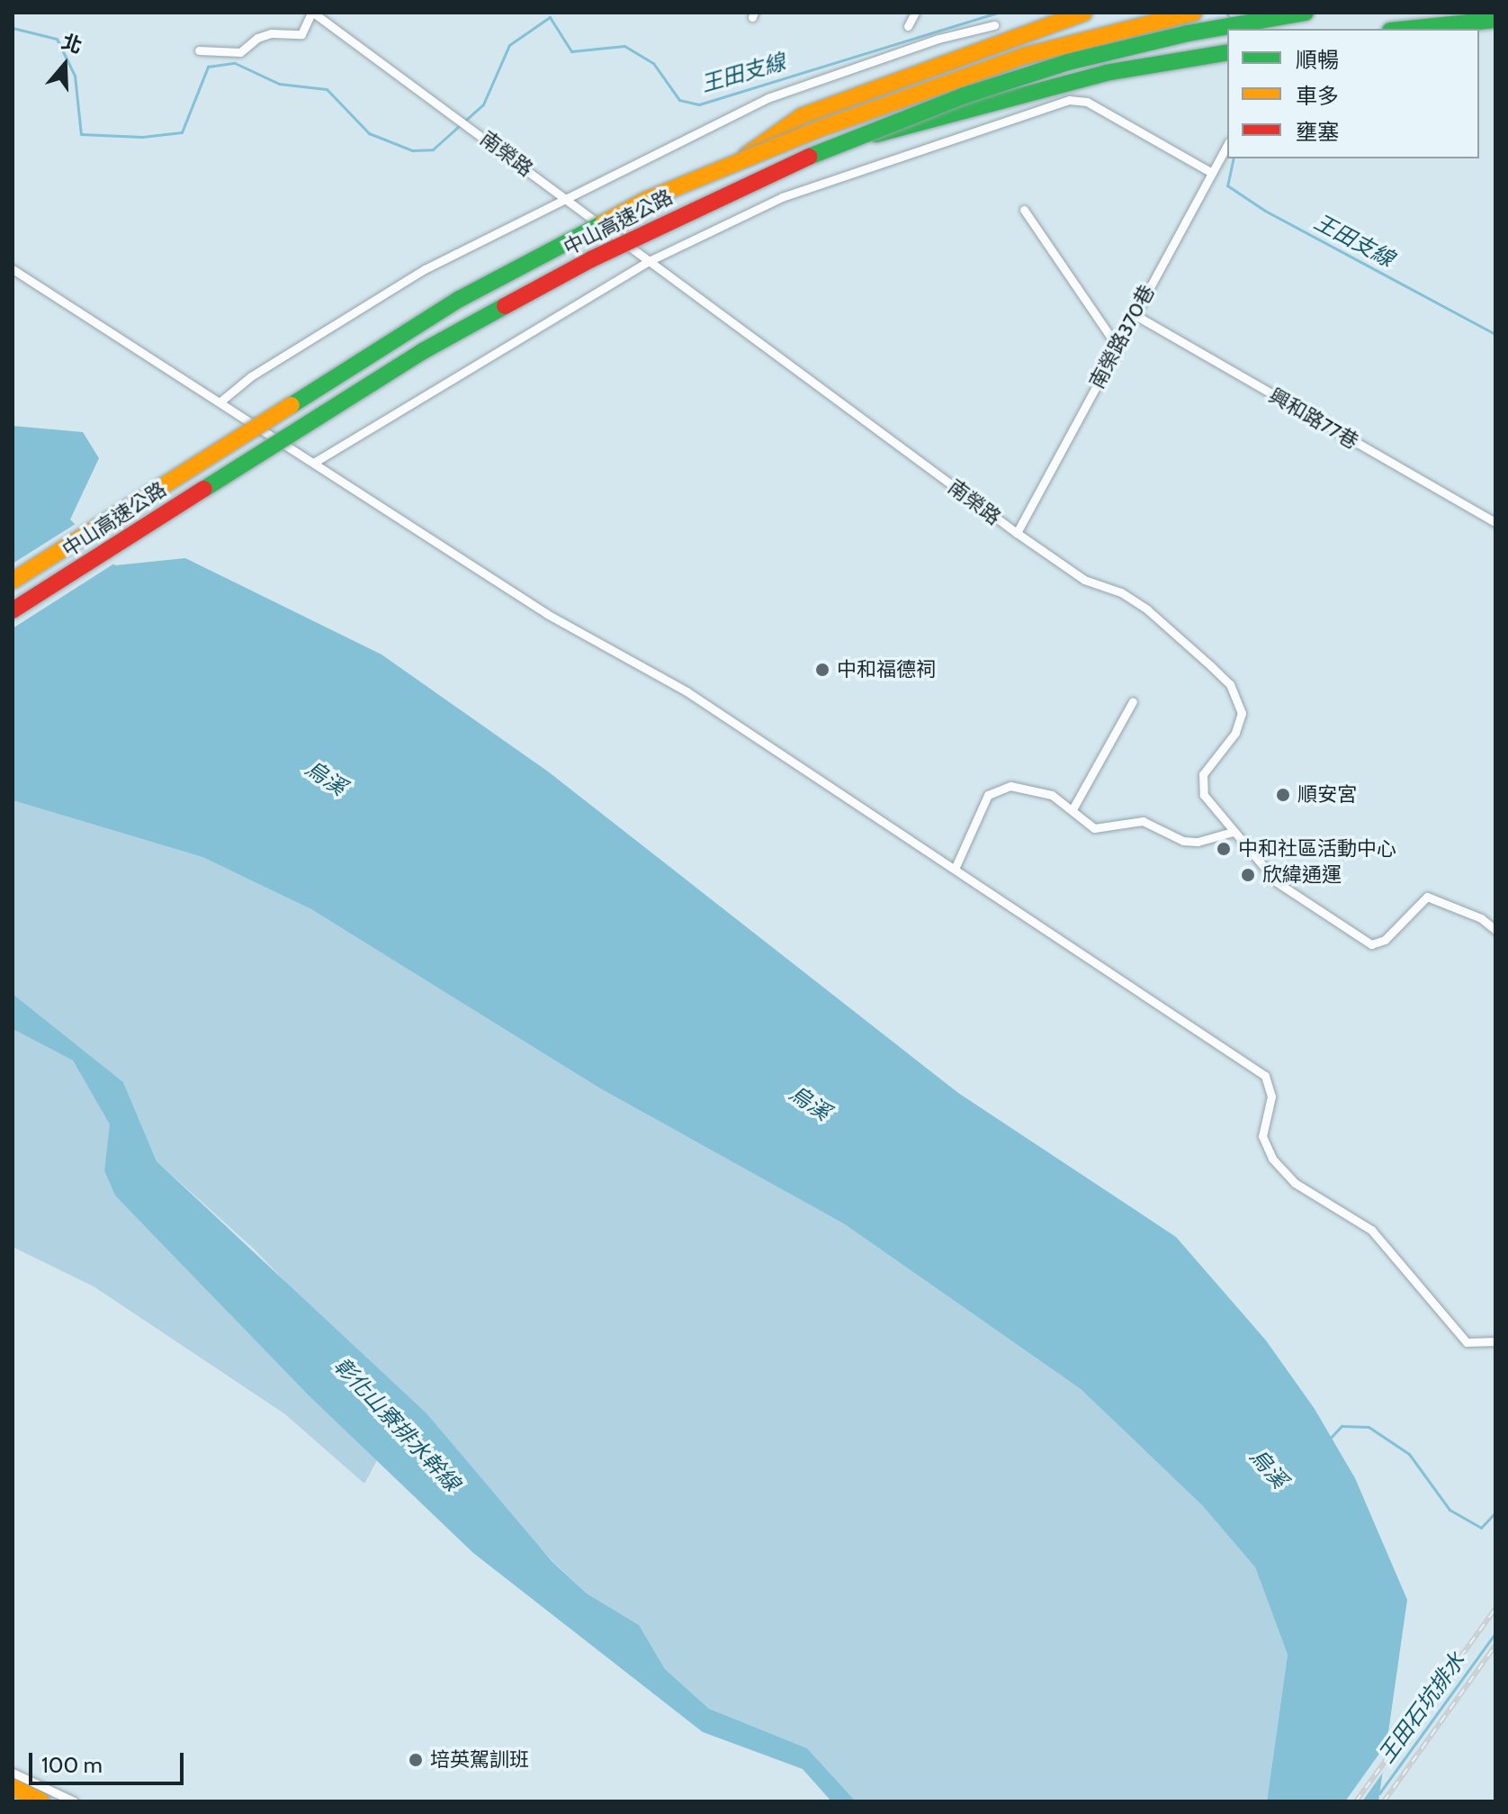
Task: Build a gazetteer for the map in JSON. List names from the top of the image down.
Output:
{
  "streets": {
    "highway": ["中山高速公路"],
    "street": ["南榮路", "南榮路370巷", "興和路77巷"]
  },
  "crossings": [
    ["南榮路", "南榮路370巷"],
    ["南榮路370巷", "興和路77巷"]
  ],
  "water": [
    "王田支線",
    "烏溪",
    "彰化山寮排水幹線",
    "王田石坑排水"
  ],
  "places": [
    "中和福德祠",
    "順安宮",
    "中和社區活動中心",
    "欣緯通運",
    "培英駕訓班"
  ],
  "legend": ["順暢", "車多", "壅塞"],
  "scale_bar": "100 m",
  "north": "top"
}
